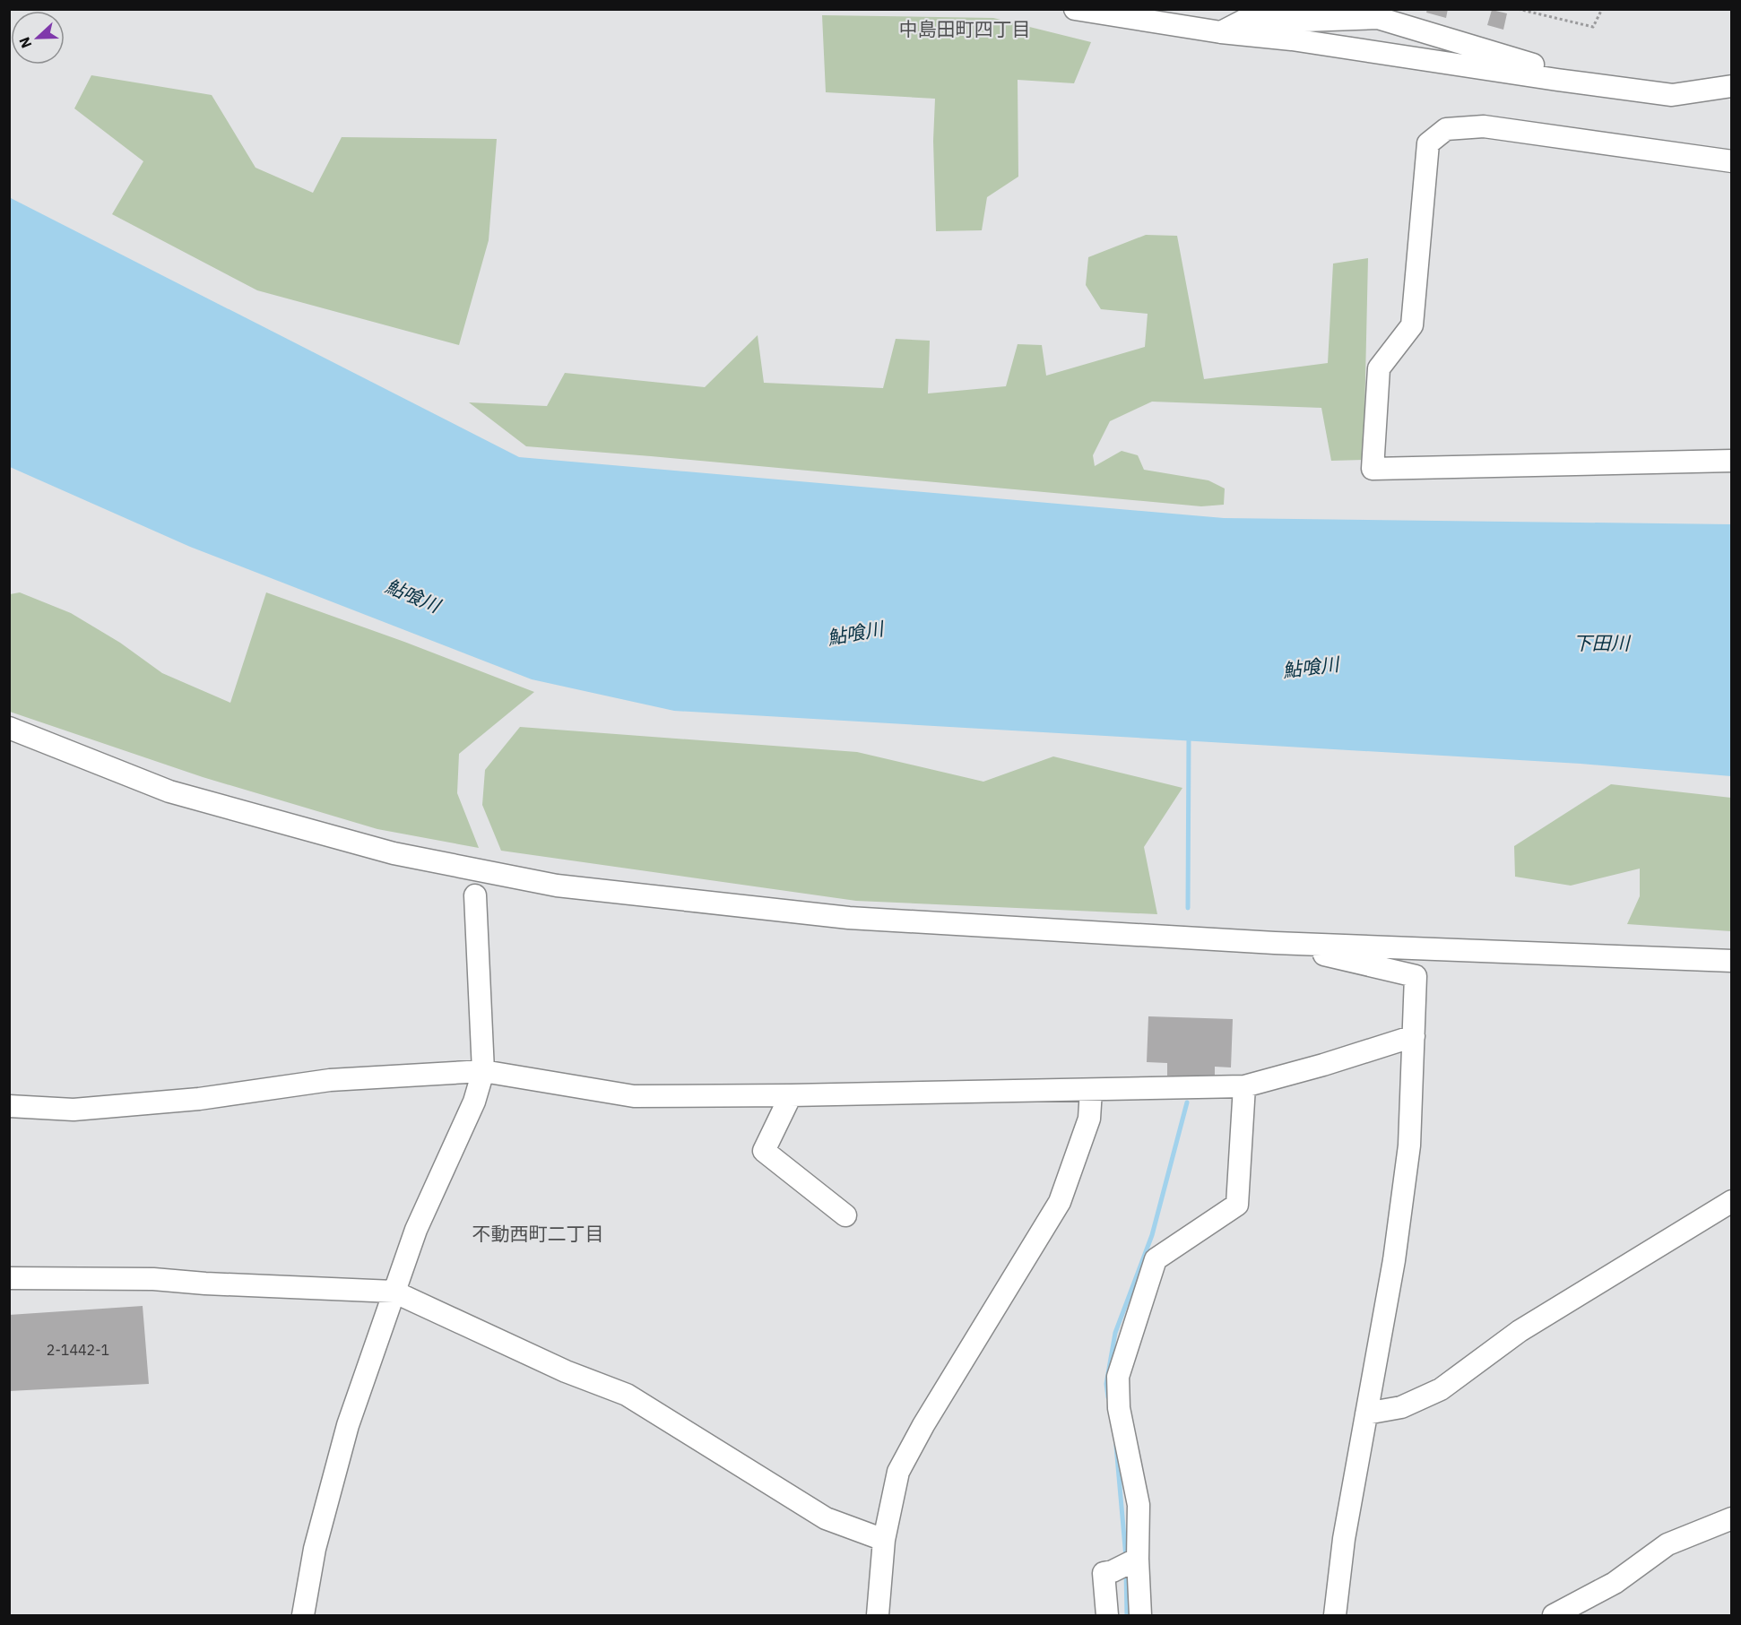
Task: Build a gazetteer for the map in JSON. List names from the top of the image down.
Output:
{
  "districts": ["中島田町四丁目", "不動西町二丁目"],
  "water": ["鮎喰川", "下田川"],
  "house_numbers": ["2-1442-1"],
  "north": "left"
}
